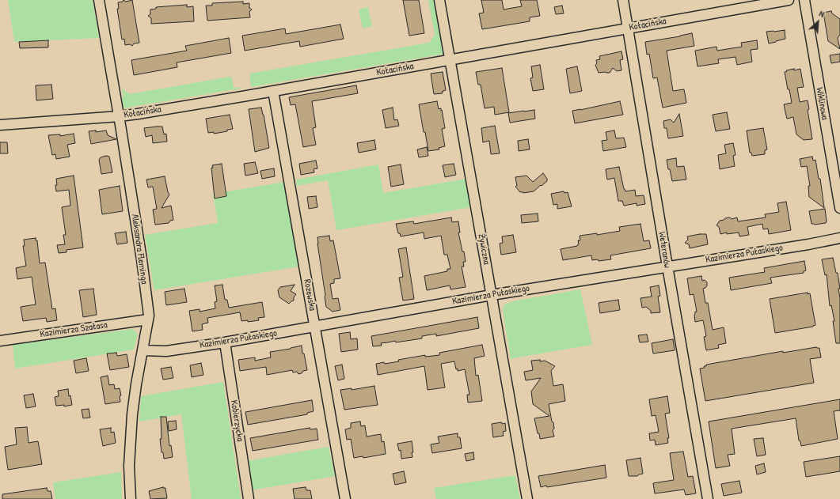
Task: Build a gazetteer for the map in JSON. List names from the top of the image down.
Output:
{
  "streets": {
    "street": [
      "Kołacińska",
      "Wiklinowa",
      "Aleksandra Fleminga",
      "Żywiczna",
      "Weteranów",
      "Kazimierza Pułaskiego",
      "Rozewska",
      "Kazimierza Szałasa",
      "Kobierzycka"
    ]
  },
  "crossings": [
    ["Kołacińska", "Aleksandra Fleminga"],
    ["Kołacińska", "Żywiczna"],
    ["Kołacińska", "Weteranów"],
    ["Kołacińska", "Rozewska"],
    ["Aleksandra Fleminga", "Kazimierza Pułaskiego"],
    ["Aleksandra Fleminga", "Kazimierza Szałasa"],
    ["Żywiczna", "Kazimierza Pułaskiego"],
    ["Weteranów", "Kazimierza Pułaskiego"],
    ["Kazimierza Pułaskiego", "Rozewska"],
    ["Kazimierza Pułaskiego", "Kobierzycka"]
  ],
  "north": "top right"
}
